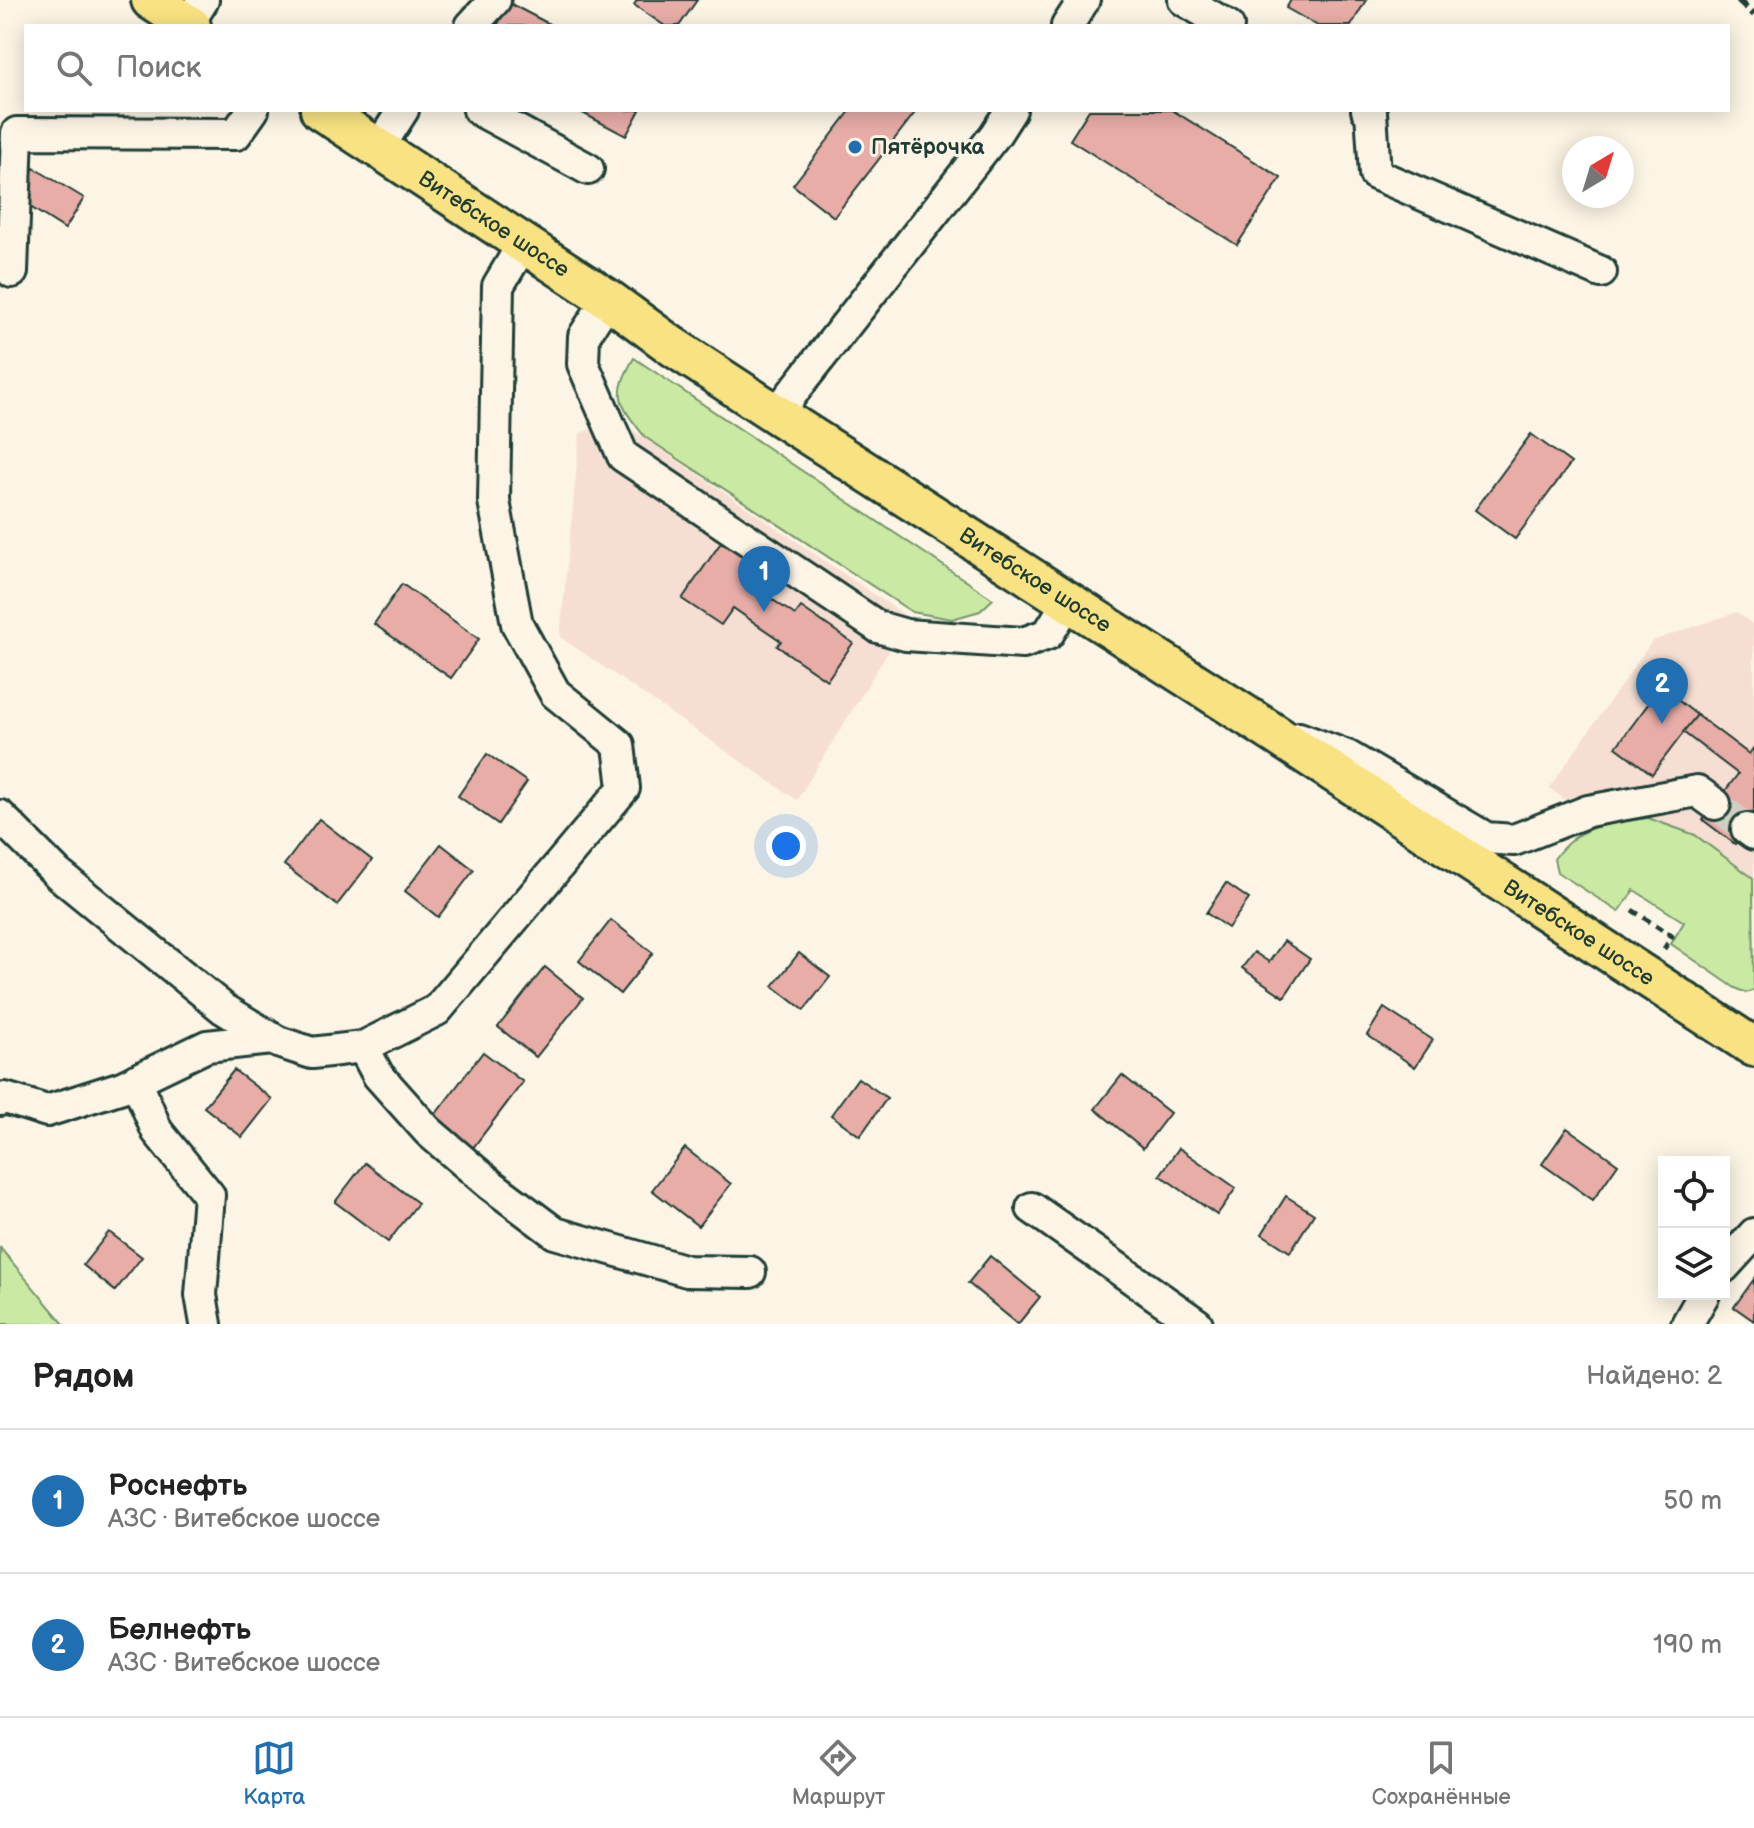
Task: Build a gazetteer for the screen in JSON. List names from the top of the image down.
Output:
{
  "streets": {
    "main road": ["Витебское шоссе"]
  },
  "places": ["Пятёрочка"],
  "north": "top right",
  "page": {
    "search": "Поиск",
    "pins": ["1", "2"],
    "heading": ["Рядом", "Найдено: 2"],
    "list": [
      {
        "mark": "1",
        "name": "Роснефть",
        "note": "АЗС · Витебское шоссе",
        "value": "50 m"
      },
      {
        "mark": "2",
        "name": "Белнефть",
        "note": "АЗС · Витебское шоссе",
        "value": "190 m"
      }
    ],
    "nav": ["Карта", "Маршрут", "Сохранённые"]
  }
}
